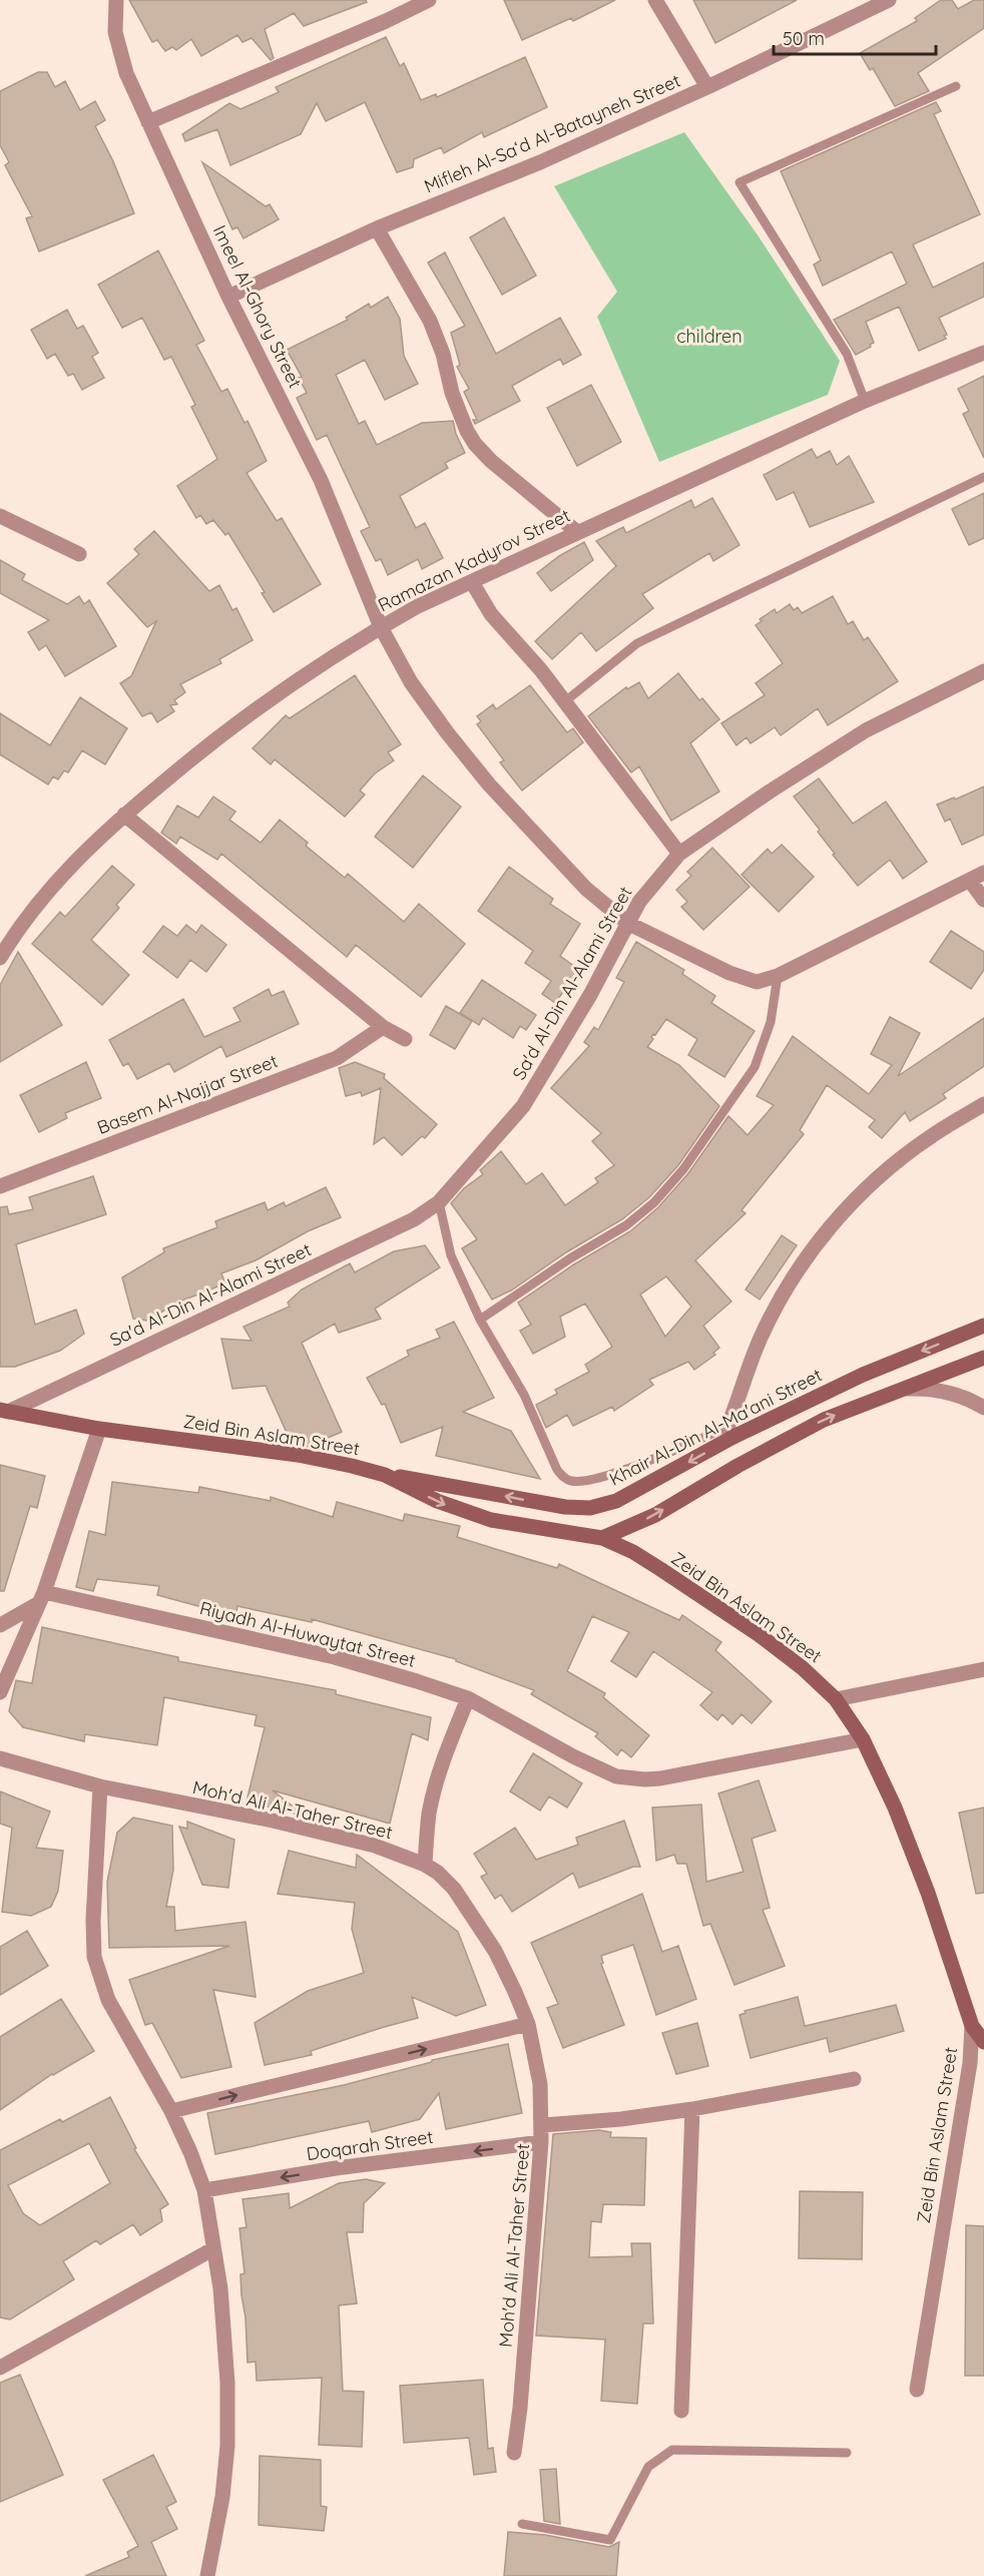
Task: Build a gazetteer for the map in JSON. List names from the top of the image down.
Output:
{
  "streets": {
    "street": [
      "Mifleh Al-Sa‘d Al-Batayneh Street",
      "Imeel Al-Ghory Street",
      "Ramazan Kadyrov Street",
      "Sa'd Al-Din Al-Alami Street",
      "Basem Al-Najjar Street",
      "Khair Al-Din Al-Ma'ani Street",
      "Zeid Bin Aslam Street",
      "Riyadh Al-Huwaytat Street",
      "Moh'd Ali Al-Taher Street",
      "Doqarah Street"
    ]
  },
  "crossings": [
    ["Mifleh Al-Sa‘d Al-Batayneh Street", "Imeel Al-Ghory Street"],
    ["Imeel Al-Ghory Street", "Ramazan Kadyrov Street"],
    ["Imeel Al-Ghory Street", "Sa'd Al-Din Al-Alami Street"],
    ["Sa'd Al-Din Al-Alami Street", "Zeid Bin Aslam Street"],
    ["Khair Al-Din Al-Ma'ani Street", "Zeid Bin Aslam Street"],
    ["Zeid Bin Aslam Street", "Riyadh Al-Huwaytat Street"],
    ["Moh'd Ali Al-Taher Street", "Doqarah Street"]
  ],
  "parks": ["children"],
  "scale_bar": "50 m"
}
